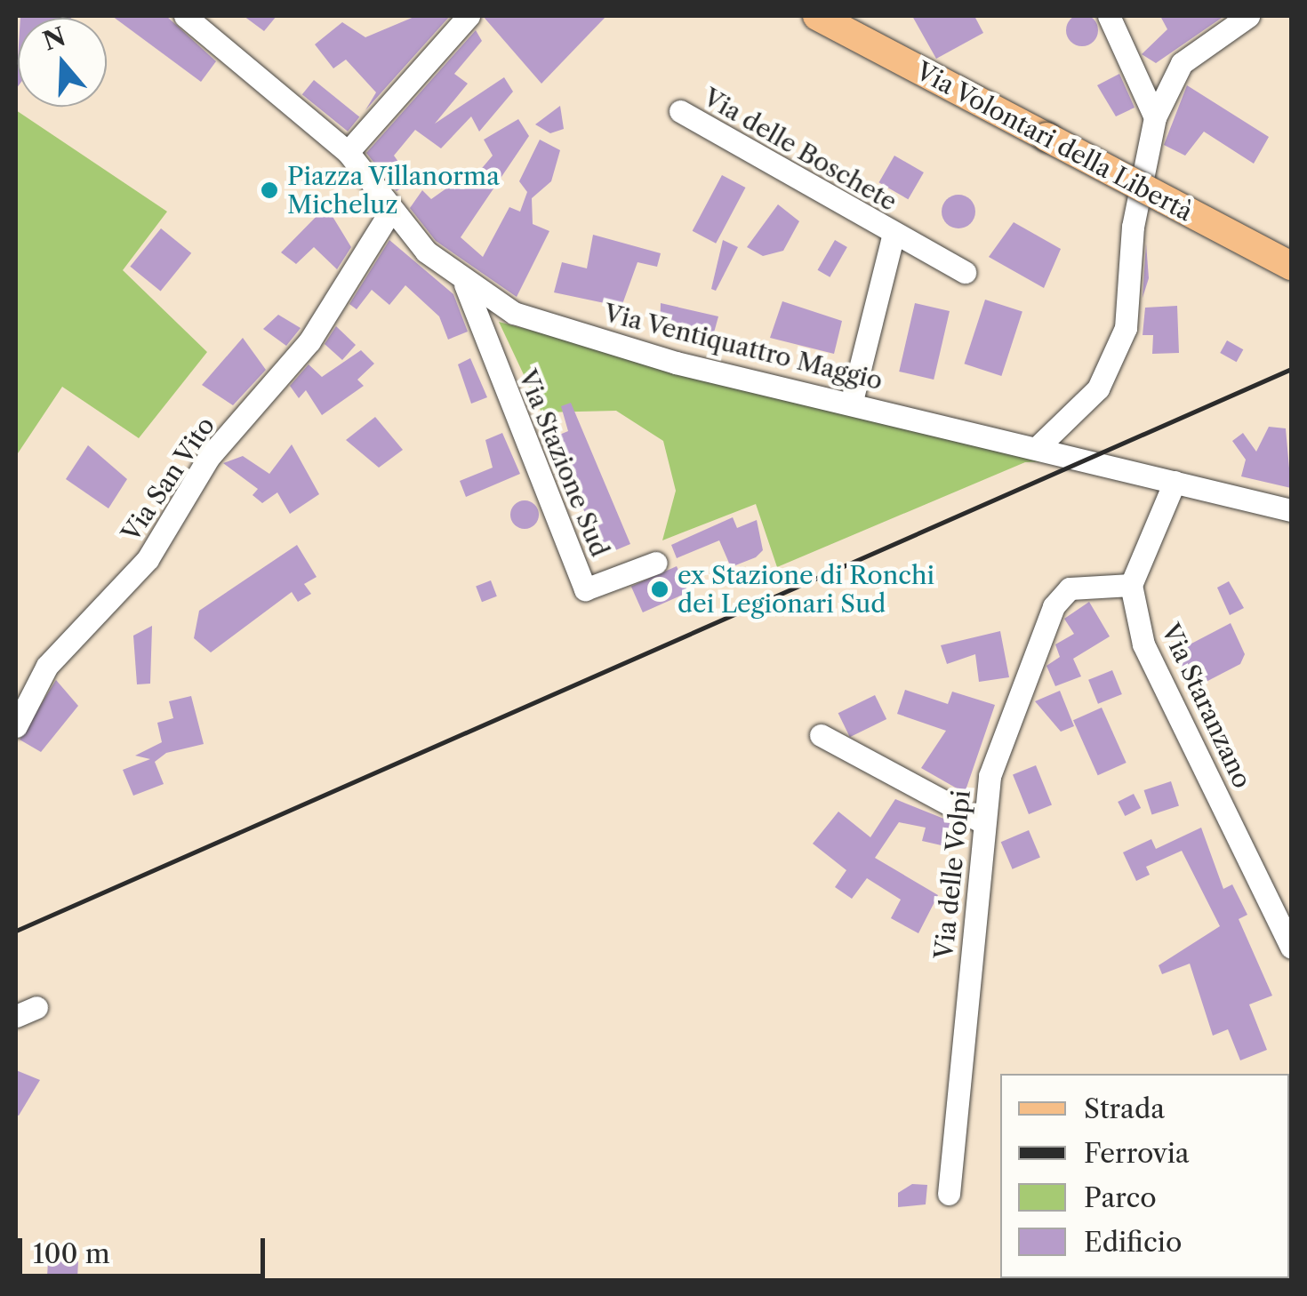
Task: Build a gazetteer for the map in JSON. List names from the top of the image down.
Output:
{
  "streets": {
    "main road": ["Via Volontari della Libertà"],
    "street": [
      "Via delle Boschete",
      "Via Ventiquattro Maggio",
      "Via Stazione Sud",
      "Via San Vito",
      "Via Staranzano",
      "Via delle Volpi"
    ]
  },
  "crossings": [
    ["Via delle Boschete", "Via Ventiquattro Maggio"],
    ["Via Ventiquattro Maggio", "Via Stazione Sud"],
    ["Via Ventiquattro Maggio", "Via San Vito"],
    ["Via Staranzano", "Via delle Volpi"]
  ],
  "places": ["Piazza Villanorma Micheluz", "ex Stazione di Ronchi dei Legionari Sud"],
  "legend": [
    "Strada",
    "Ferrovia",
    "Parco",
    "Edificio"
  ],
  "scale_bar": "100 m",
  "north": "top"
}
